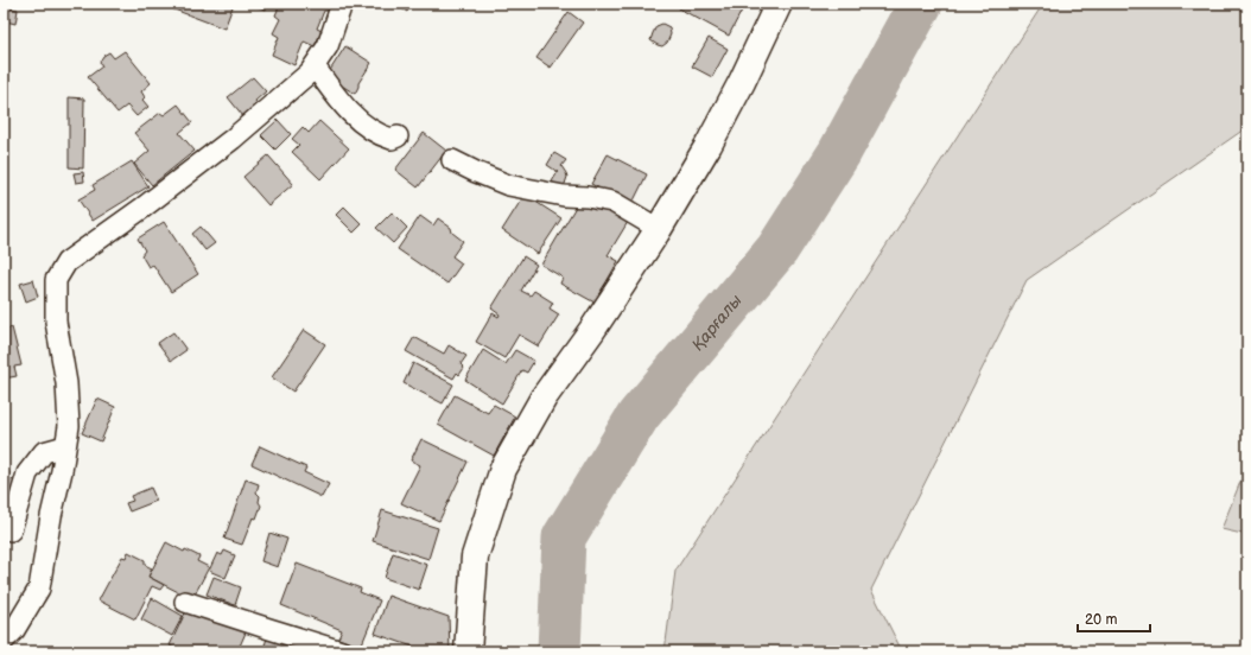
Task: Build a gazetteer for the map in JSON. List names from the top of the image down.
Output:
{
  "water": ["Қарғалы"],
  "scale_bar": "20 m"
}
